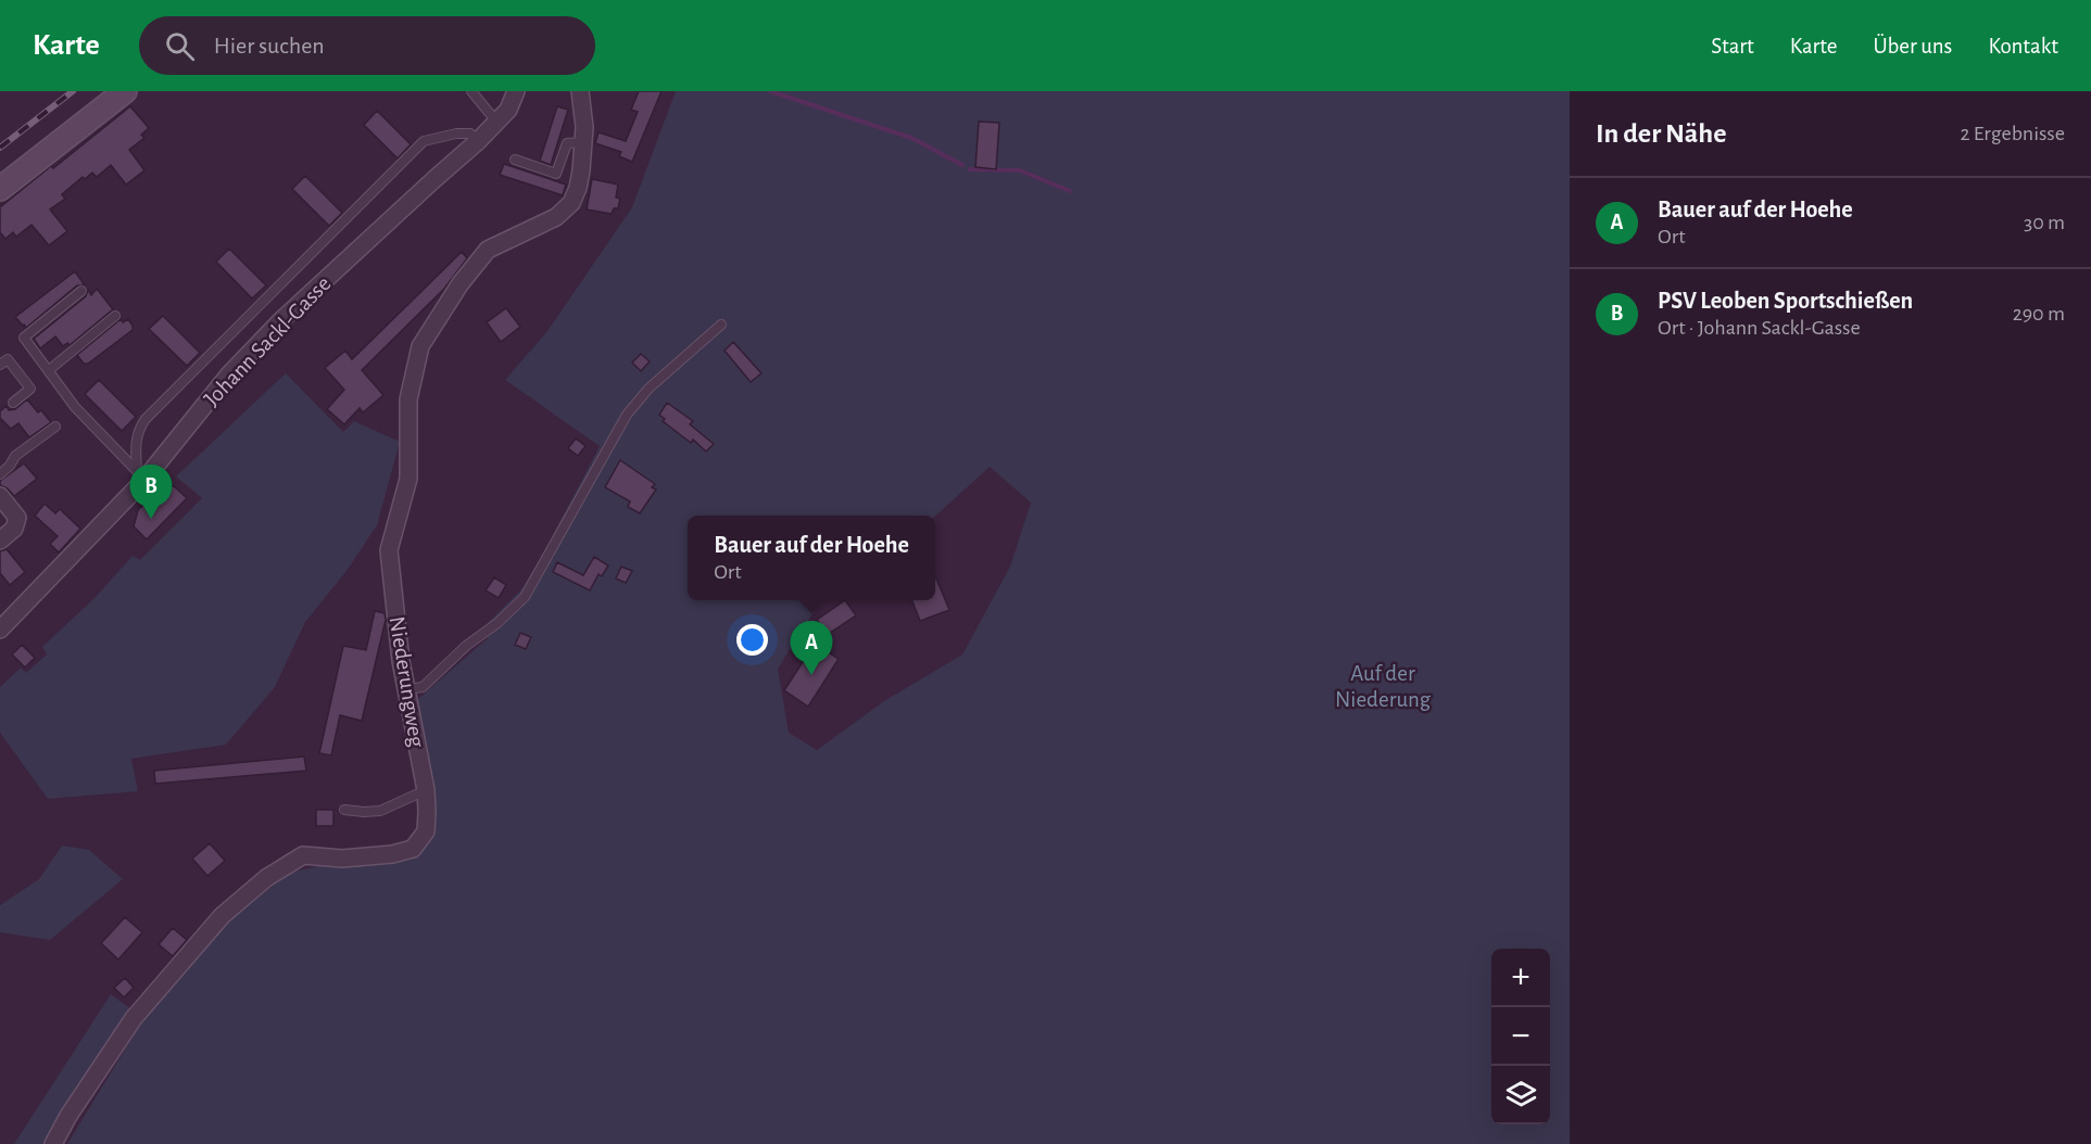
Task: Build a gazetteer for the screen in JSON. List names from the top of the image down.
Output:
{
  "streets": {
    "street": ["Johann Sackl-Gasse", "Niederungweg"]
  },
  "parks": ["Auf der Niederung"],
  "page": {
    "header": "Karte",
    "search": "Hier suchen",
    "nav": [
      "Start",
      "Karte",
      "Über uns",
      "Kontakt"
    ],
    "heading": ["In der Nähe", "2 Ergebnisse"],
    "list": [
      {
        "mark": "A",
        "name": "Bauer auf der Hoehe",
        "note": "Ort",
        "value": "30 m"
      },
      {
        "mark": "B",
        "name": "PSV Leoben Sportschießen",
        "note": "Ort · Johann Sackl-Gasse",
        "value": "290 m"
      }
    ],
    "pins": ["B", "A"],
    "popup": ["Bauer auf der Hoehe", "Ort"],
    "map_buttons": ["+", "−"]
  }
}
